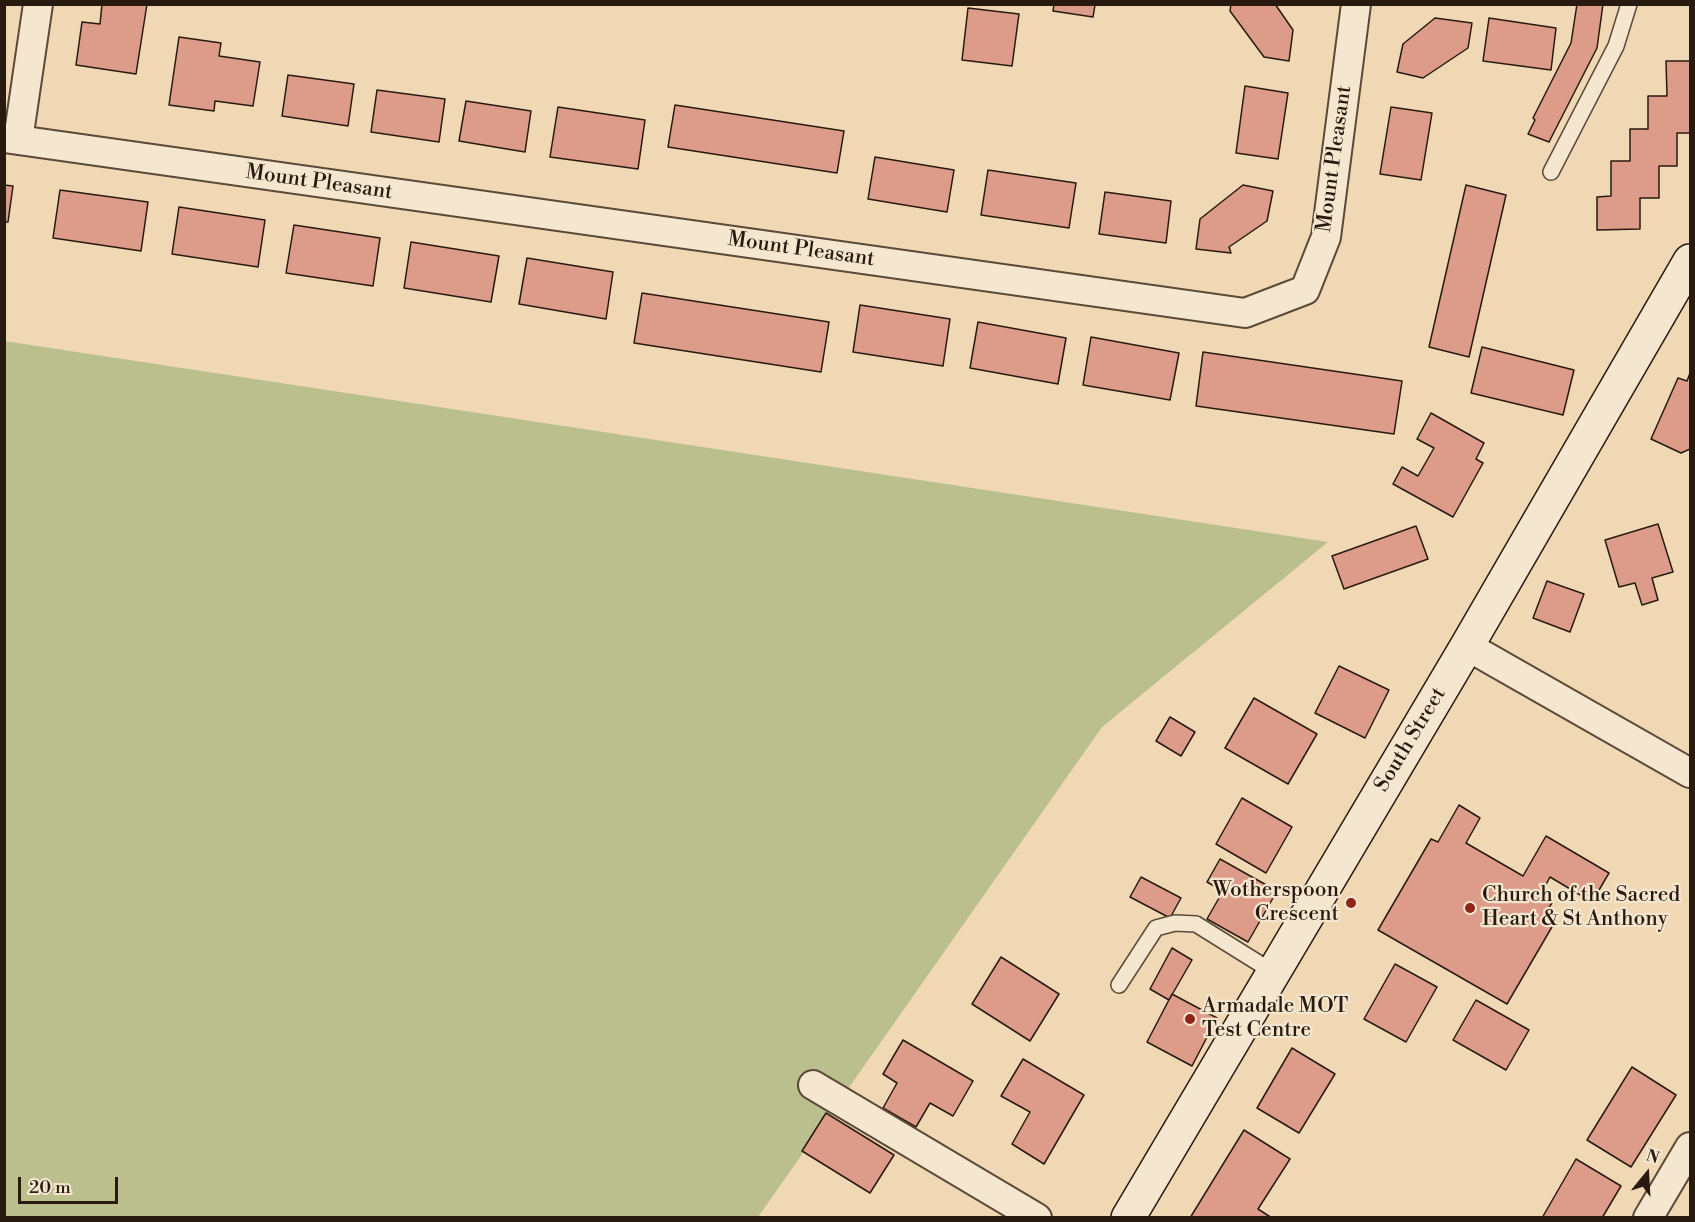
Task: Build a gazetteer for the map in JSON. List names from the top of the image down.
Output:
{
  "streets": {
    "main road": ["South Street"],
    "street": ["Mount Pleasant"]
  },
  "places": ["Wotherspoon Crescent", "Church of the Sacred Heart & St Anthony", "Armadale MOT Test Centre"],
  "scale_bar": "20 m",
  "north": "top"
}
